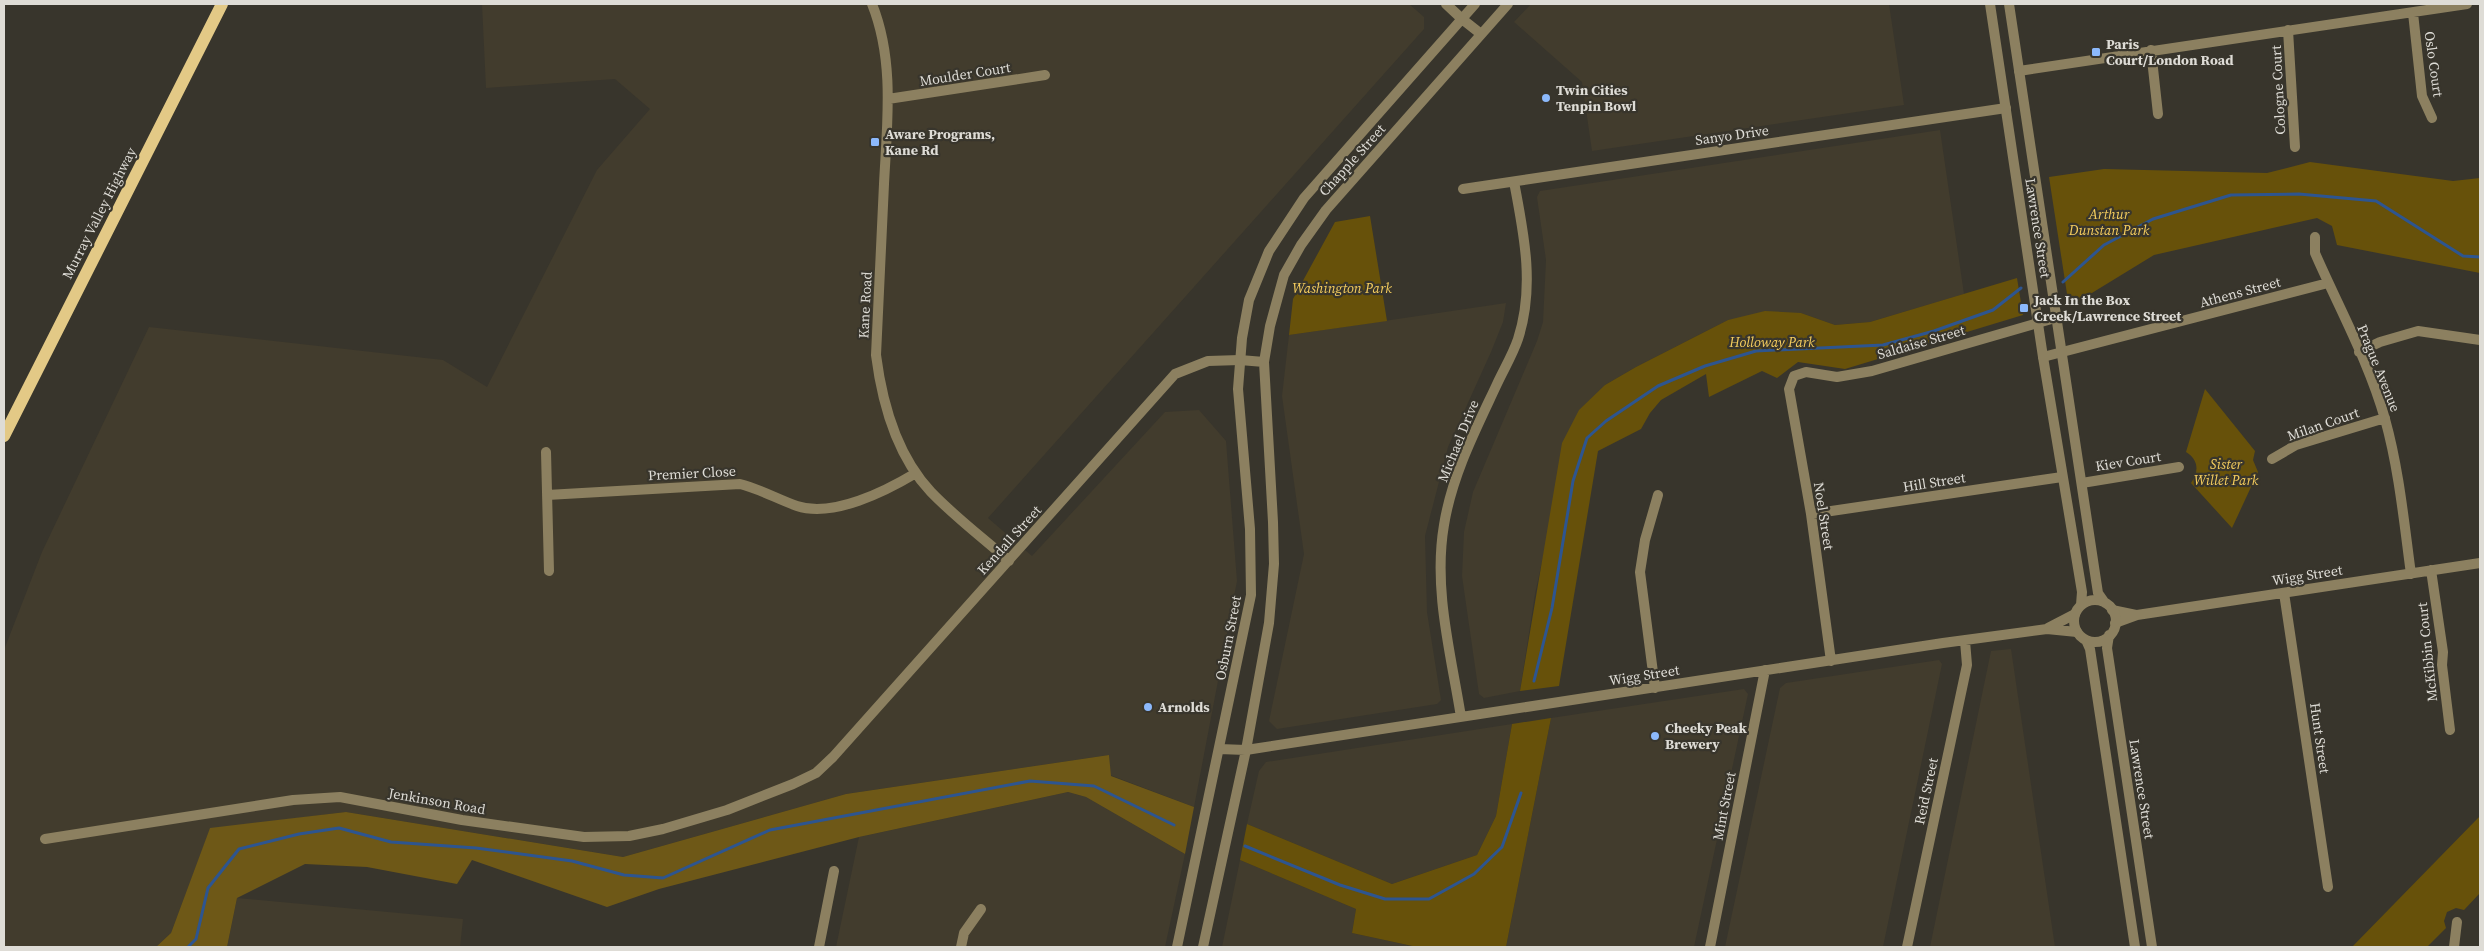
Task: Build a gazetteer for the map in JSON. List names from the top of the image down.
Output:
{
  "streets": {
    "main road": ["Murray Valley Highway"],
    "street": [
      "Oslo Court",
      "Moulder Court",
      "Cologne Court",
      "Sanyo Drive",
      "Chapple Street",
      "Lawrence Street",
      "Athens Street",
      "Kane Road",
      "Saldaise Street",
      "Prague Avenue",
      "Milan Court",
      "Michael Drive",
      "Kiev Court",
      "Premier Close",
      "Hill Street",
      "Noel Street",
      "Kendall Street",
      "Wigg Street",
      "Osburn Street",
      "McKibbin Court",
      "Hunt Street",
      "Reid Street",
      "Jenkinson Road",
      "Mint Street"
    ]
  },
  "crossings": [
    ["Moulder Court", "Kane Road"],
    ["Sanyo Drive", "Lawrence Street"],
    ["Sanyo Drive", "Michael Drive"],
    ["Chapple Street", "Kendall Street"],
    ["Chapple Street", "Osburn Street"],
    ["Lawrence Street", "Athens Street"],
    ["Lawrence Street", "Saldaise Street"],
    ["Lawrence Street", "Kiev Court"],
    ["Lawrence Street", "Hill Street"],
    ["Lawrence Street", "Wigg Street"],
    ["Athens Street", "Prague Avenue"],
    ["Kane Road", "Premier Close"],
    ["Kane Road", "Kendall Street"],
    ["Saldaise Street", "Noel Street"],
    ["Prague Avenue", "Milan Court"],
    ["Prague Avenue", "Wigg Street"],
    ["Michael Drive", "Wigg Street"],
    ["Hill Street", "Noel Street"],
    ["Noel Street", "Wigg Street"],
    ["Kendall Street", "Osburn Street"],
    ["Kendall Street", "Jenkinson Road"],
    ["Wigg Street", "Osburn Street"],
    ["Wigg Street", "McKibbin Court"],
    ["Wigg Street", "Hunt Street"],
    ["Wigg Street", "Reid Street"],
    ["Wigg Street", "Mint Street"]
  ],
  "parks": [
    "Arthur Dunstan Park",
    "Washington Park",
    "Holloway Park",
    "Sister Willet Park"
  ],
  "places": {
    "transit": ["Paris Court/London Road", "Aware Programs, Kane Rd", "Jack In the Box Creek/Lawrence Street"],
    "other": ["Twin Cities Tenpin Bowl", "Arnolds", "Cheeky Peak Brewery"]
  }
}
